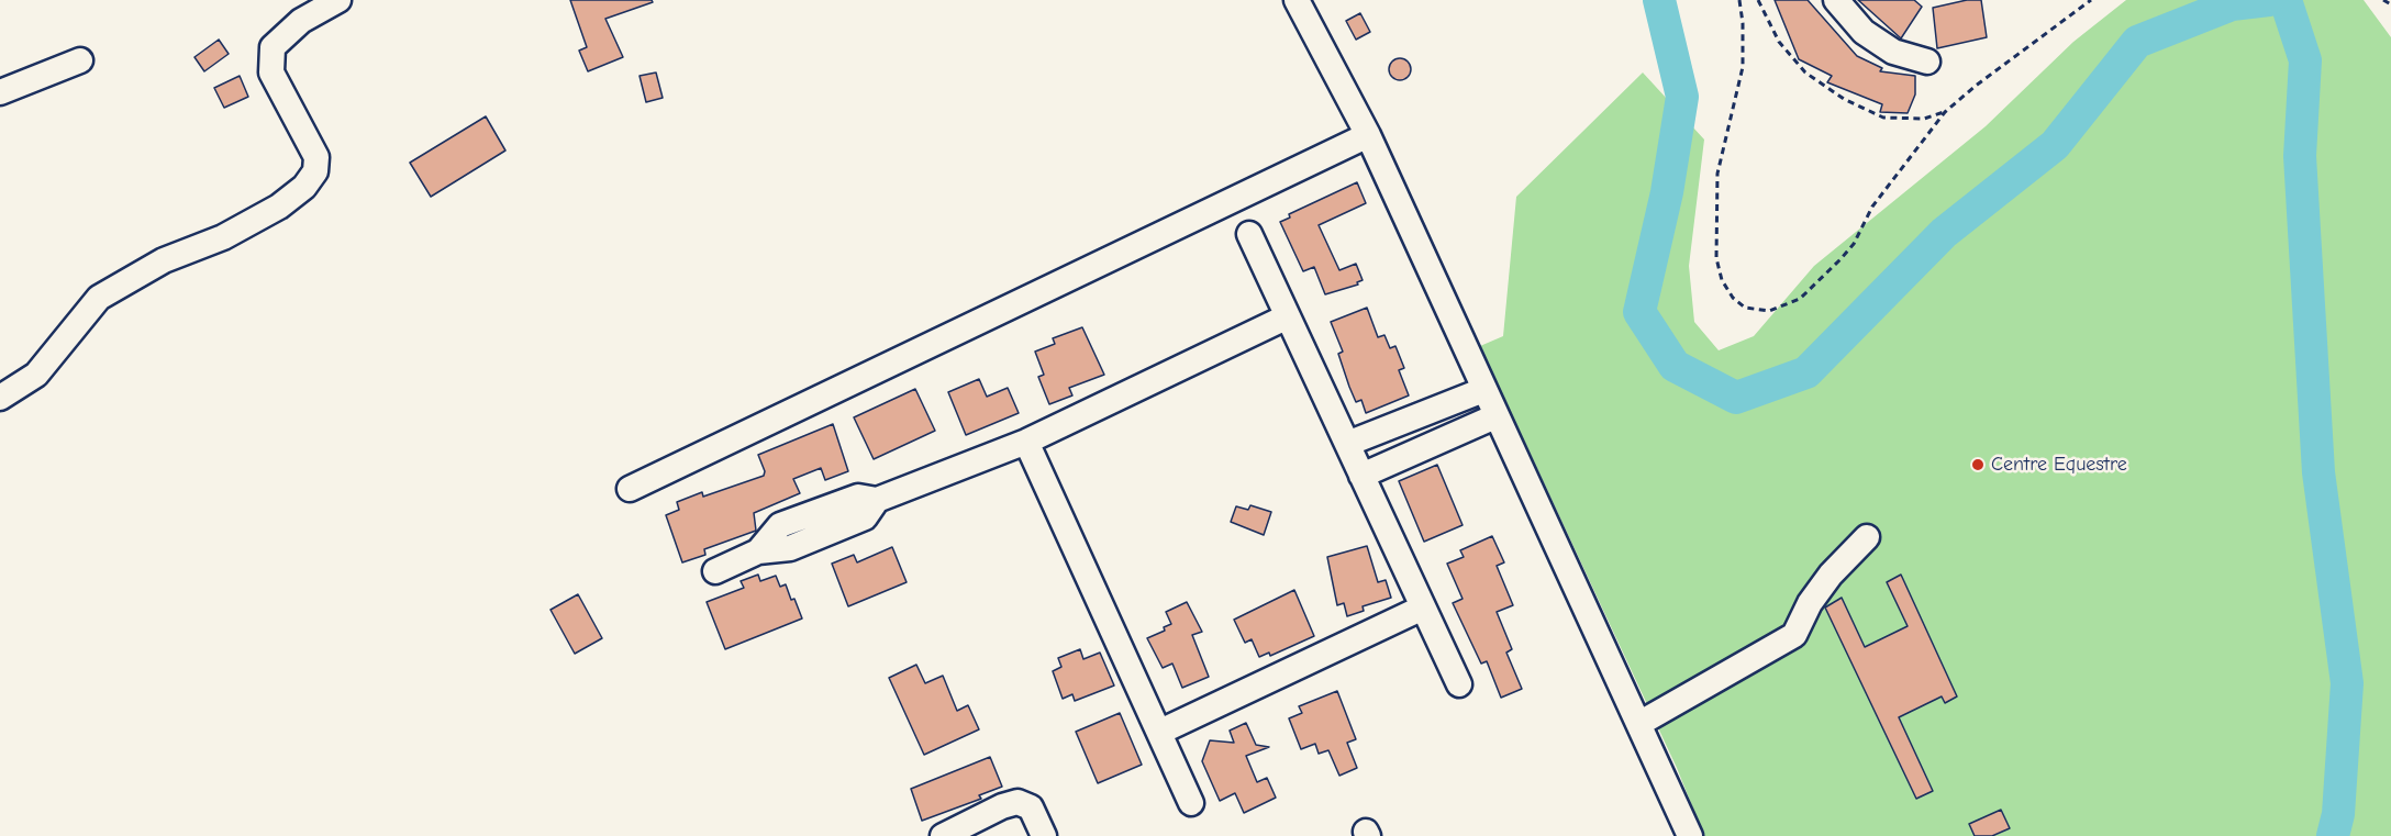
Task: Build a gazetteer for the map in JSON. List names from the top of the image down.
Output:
{
  "places": ["Centre Equestre"]
}
